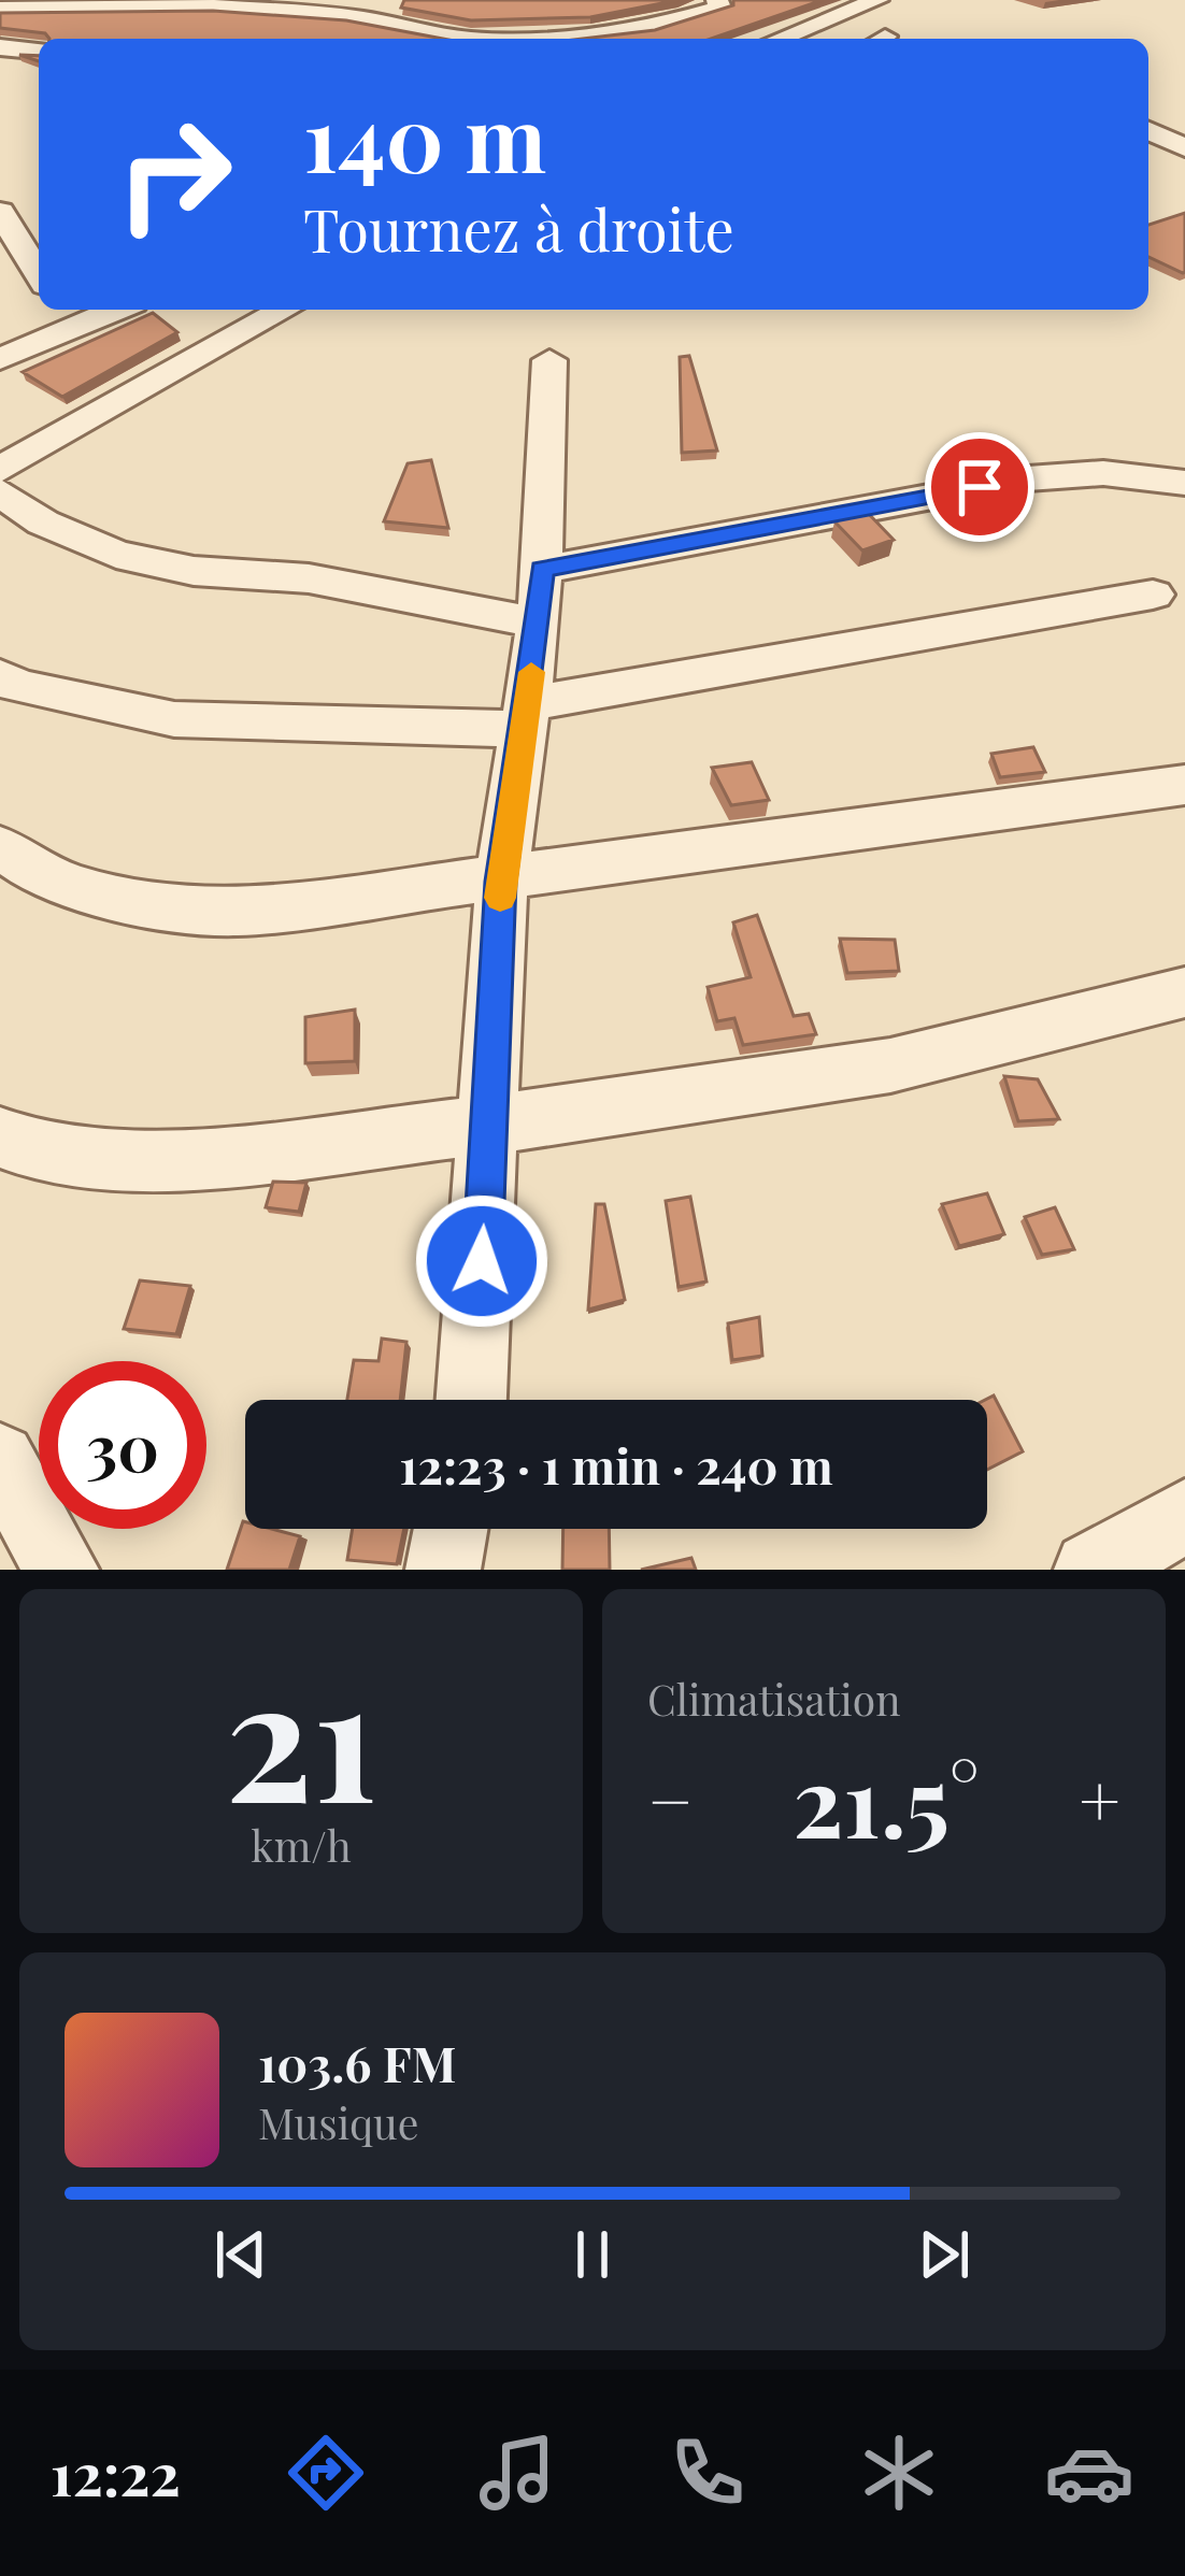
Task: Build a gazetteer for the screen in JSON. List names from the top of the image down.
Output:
{
  "page": {
    "turn": ["140 m", "Tournez à droite"],
    "limit": "30",
    "trip": "12:23 · 1 min · 240 m",
    "tile": [
      ["21", "km/h"],
      "Climatisation"
    ],
    "heat": ["−", "21.5°", "+"],
    "song": ["103.6 FM", "Musique"],
    "tabs": "12:22"
  }
}
